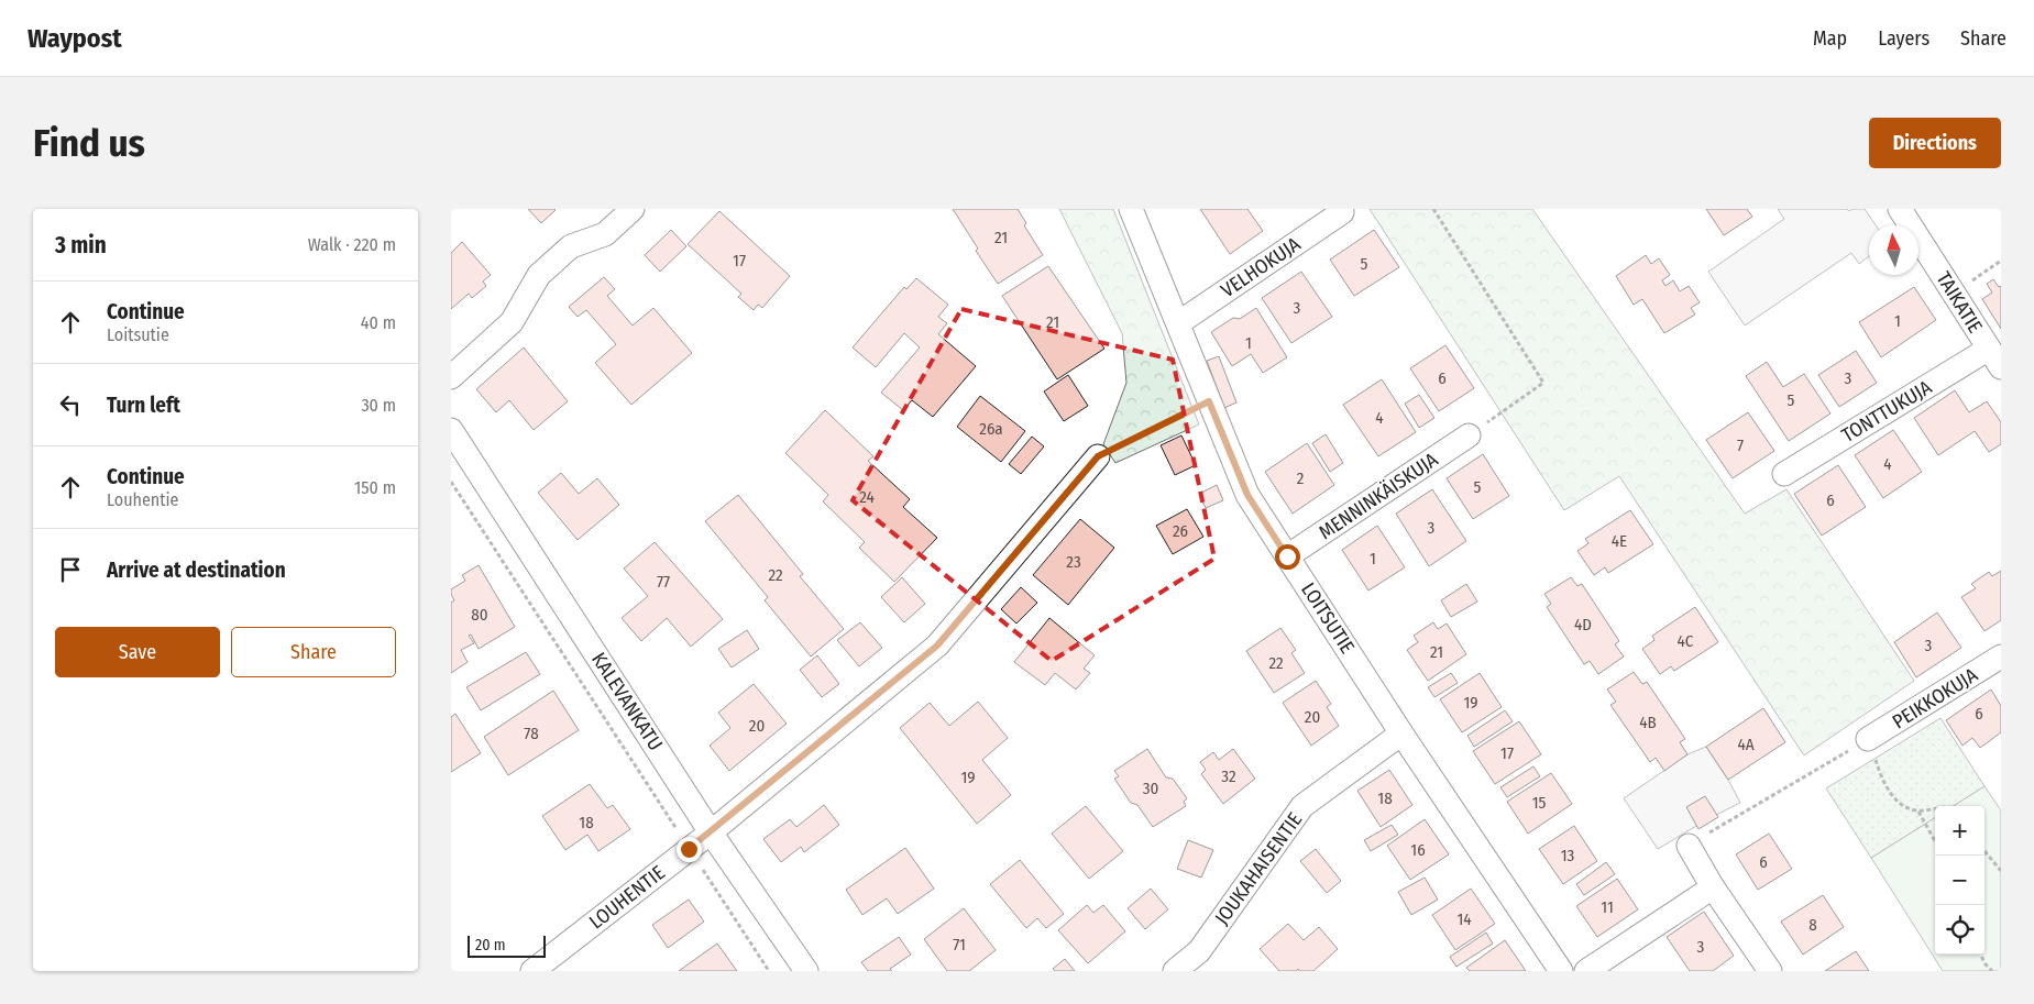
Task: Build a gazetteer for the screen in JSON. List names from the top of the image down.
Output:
{
  "streets": {
    "street": [
      "VELHOKUJA",
      "TAIKATIE",
      "TONTTUKUJA",
      "MENNINKÄISKUJA",
      "LOITSUTIE",
      "PEIKKOKUJA",
      "KALEVANKATU",
      "JOUKAHAISENTIE",
      "LOUHENTIE"
    ]
  },
  "crossings": [
    ["VELHOKUJA", "LOITSUTIE"],
    ["TAIKATIE", "TONTTUKUJA"],
    ["MENNINKÄISKUJA", "LOITSUTIE"],
    ["LOITSUTIE", "JOUKAHAISENTIE"],
    ["KALEVANKATU", "LOUHENTIE"]
  ],
  "house_numbers": [
    "21",
    "17",
    "5",
    "3",
    "1",
    "21",
    "1",
    "6",
    "3",
    "5",
    "4",
    "26a",
    "7",
    "4",
    "2",
    "5",
    "24",
    "6",
    "3",
    "26",
    "4E",
    "1",
    "23",
    "22",
    "77",
    "80",
    "4D",
    "4C",
    "3",
    "21",
    "22",
    "19",
    "6",
    "20",
    "4B",
    "20",
    "78",
    "4A",
    "17",
    "32",
    "19",
    "30",
    "18",
    "15",
    "18",
    "16",
    "13",
    "6",
    "11",
    "14",
    "8",
    "71",
    "3"
  ],
  "scale_bar": "20 m",
  "north": "top",
  "page": {
    "header": "Waypost",
    "nav": ["Map", "Layers", "Share"],
    "buttons": [
      "Directions",
      ["Save", "Share"]
    ],
    "title": "Find us",
    "heading": ["3 min", "Walk · 220 m"],
    "list": [
      ["Continue", "Loitsutie", "40 m"],
      ["Turn left", "30 m"],
      ["Continue", "Louhentie", "150 m"],
      "Arrive at destination"
    ],
    "map_buttons": ["+", "−"],
    "scale": "20 m"
  }
}
